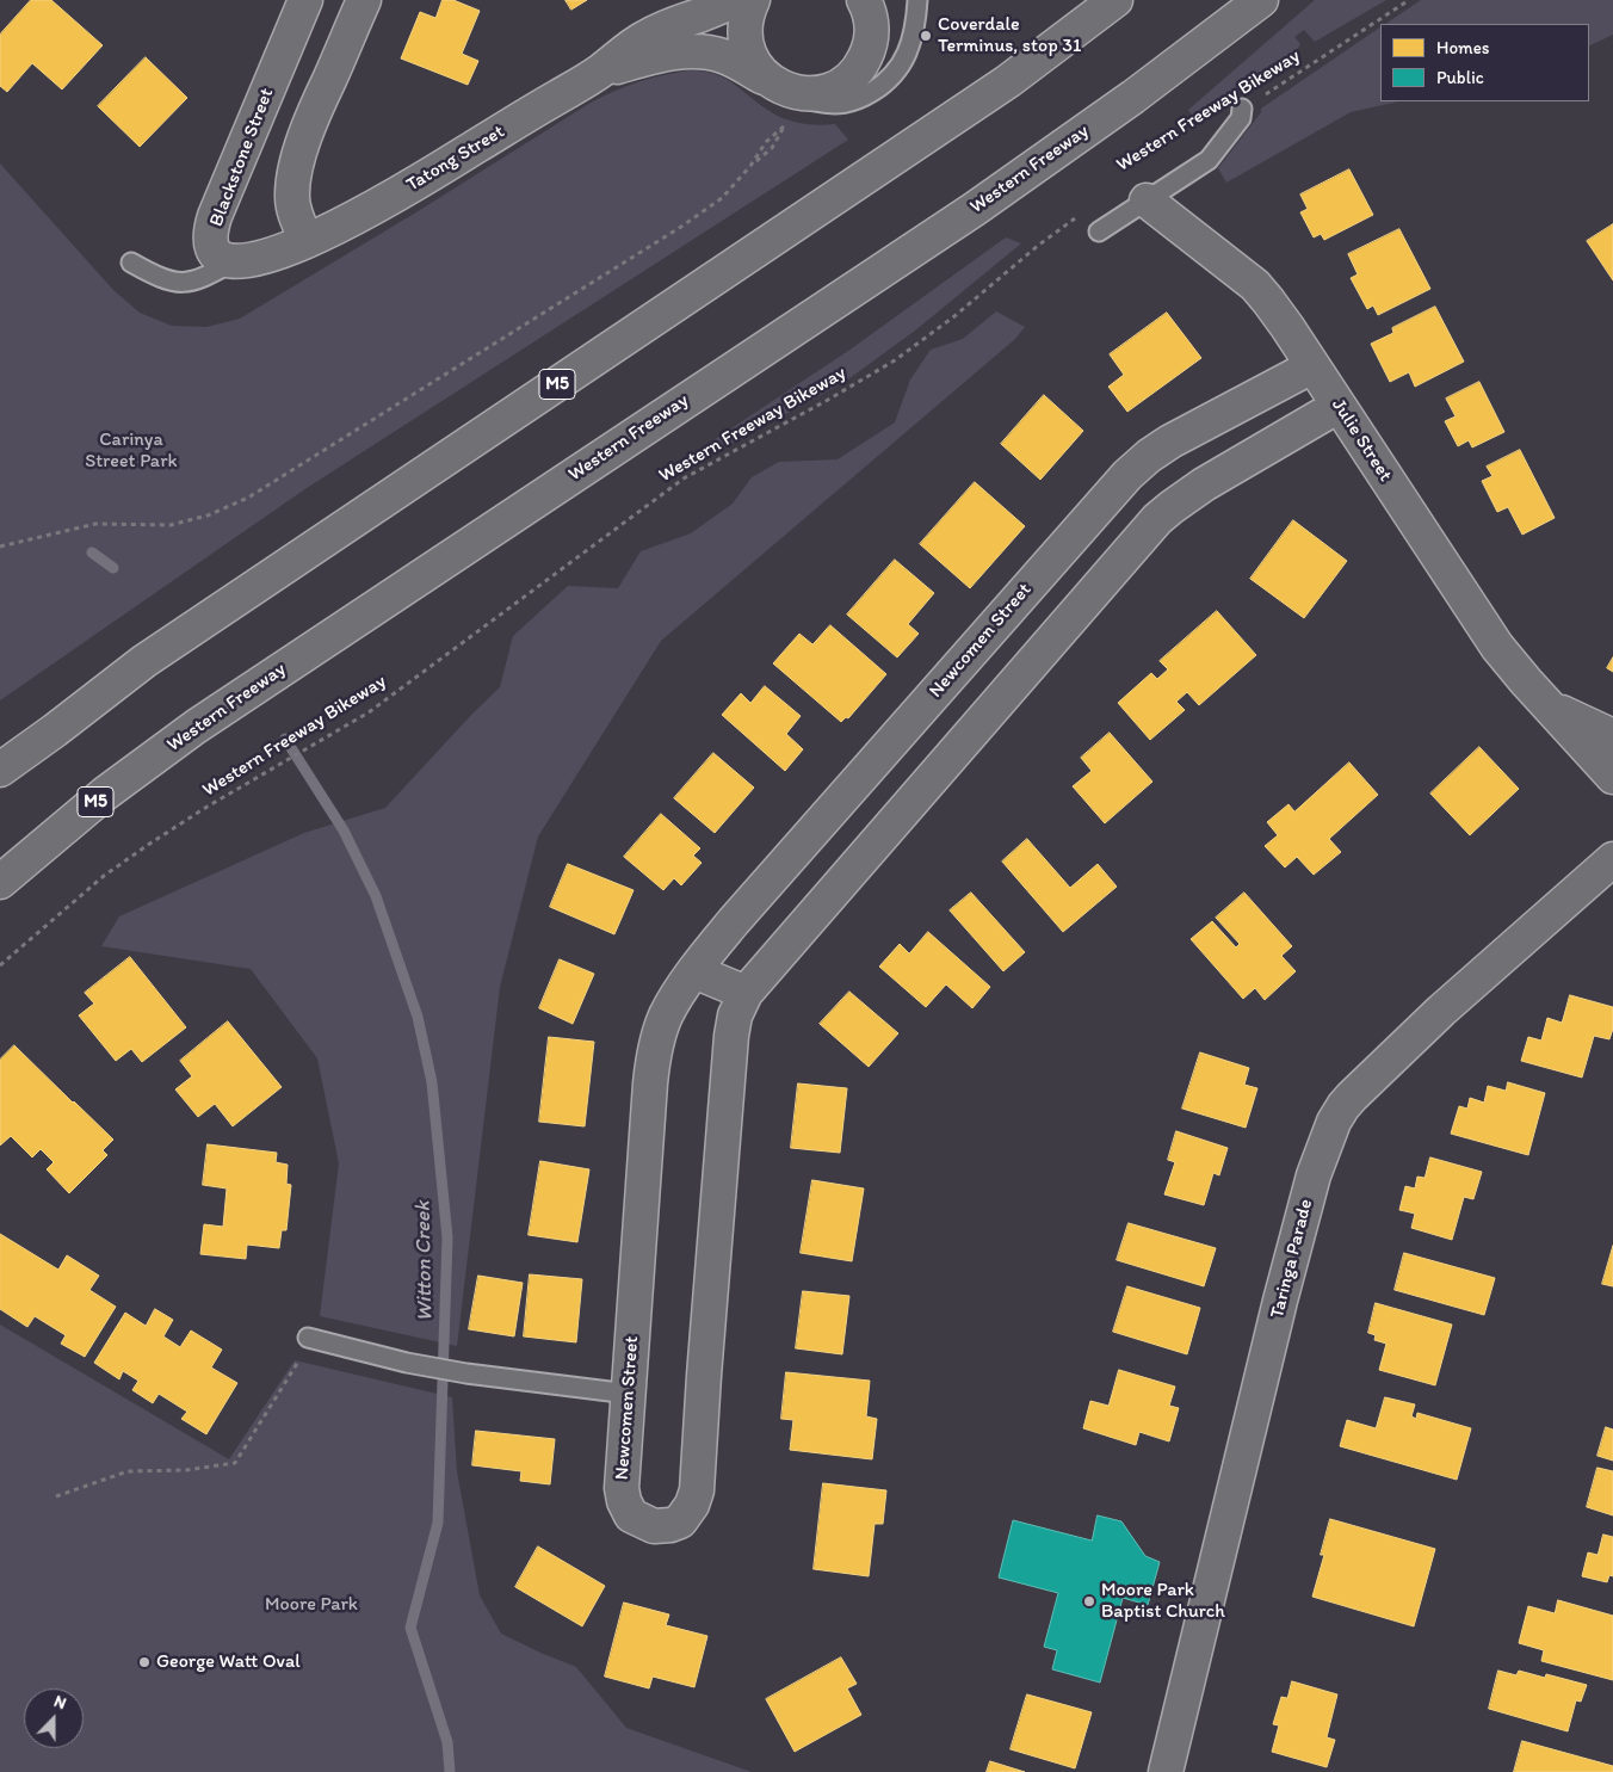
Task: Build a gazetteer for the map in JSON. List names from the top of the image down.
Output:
{
  "streets": {
    "main road": [
      "Blackstone Street",
      "Tatong Street",
      "Western Freeway",
      "M5",
      "Julie Street",
      "Newcomen Street",
      "Taringa Parade"
    ],
    "path": ["Western Freeway Bikeway"]
  },
  "crossings": [
    ["Julie Street", "Newcomen Street"]
  ],
  "water": ["Witton Creek"],
  "parks": ["Carinya Street Park", "Moore Park"],
  "places": ["Coverdale Terminus, stop 31", "Moore Park Baptist Church", "George Watt Oval"],
  "legend": ["Homes", "Public"],
  "north": "top"
}
